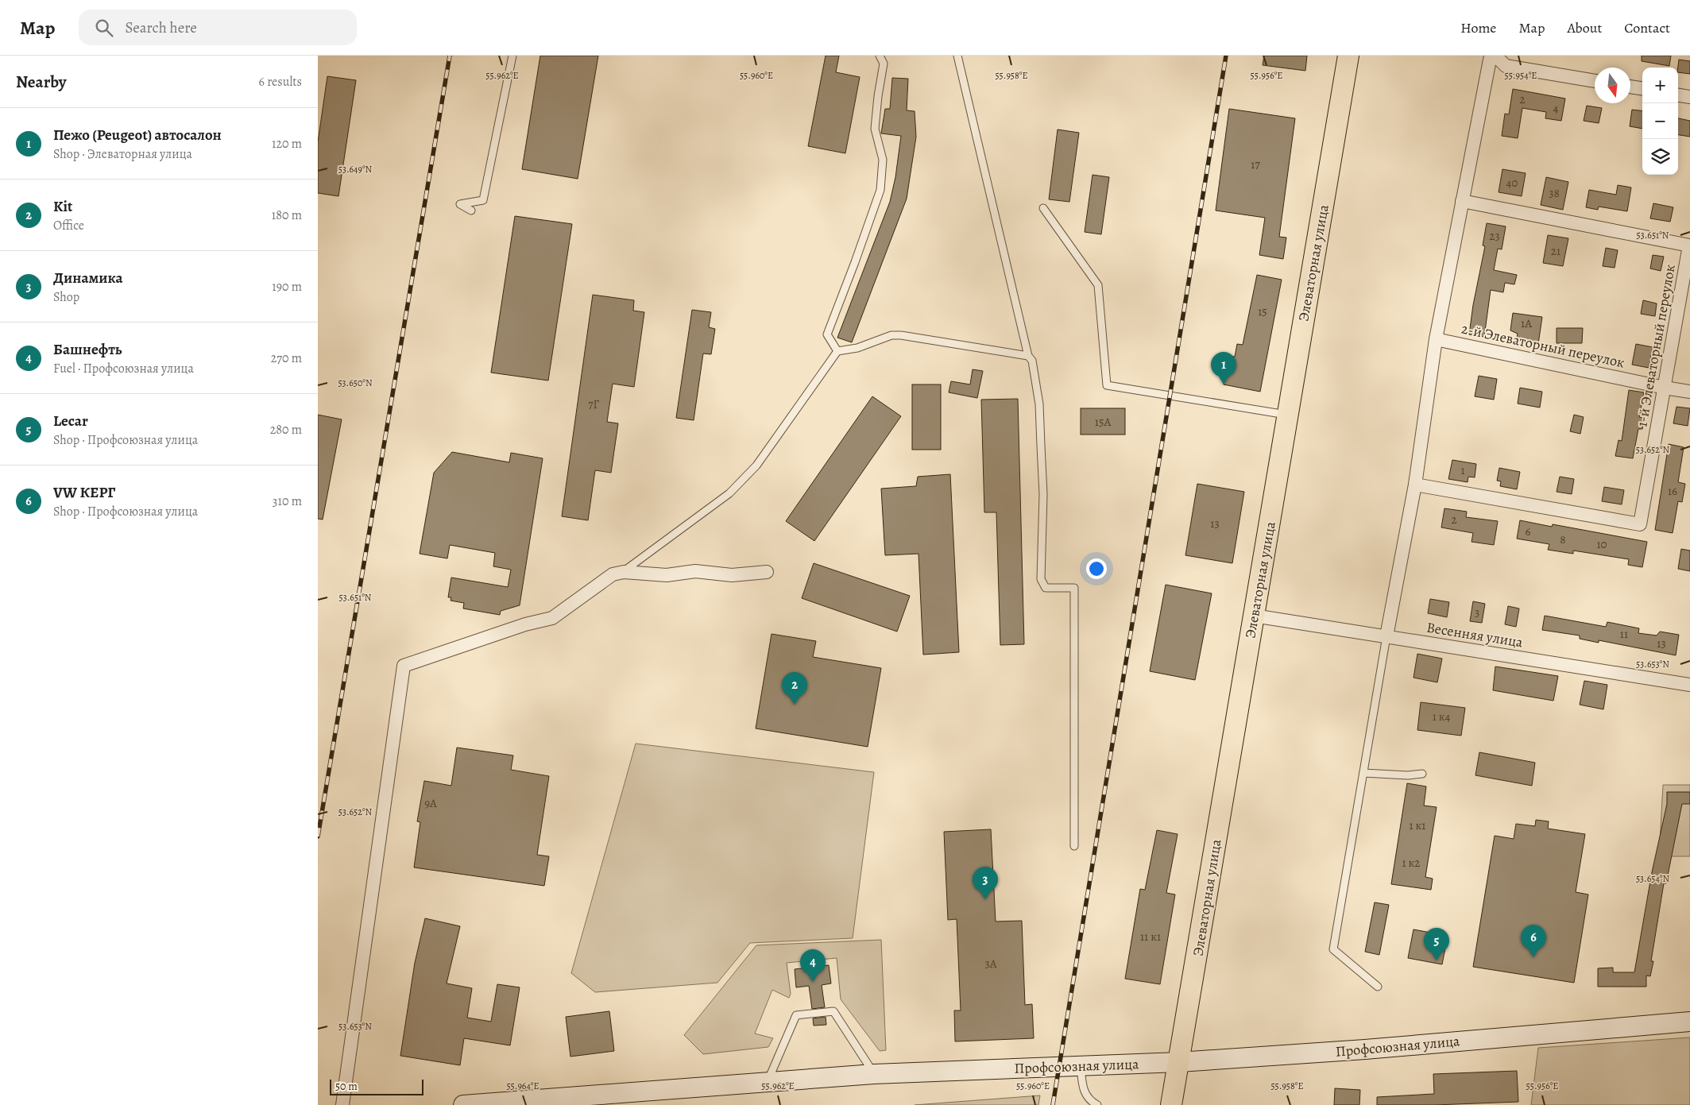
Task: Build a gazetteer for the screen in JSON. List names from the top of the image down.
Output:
{
  "streets": {
    "main road": ["Элеваторная улица", "Профсоюзная улица"],
    "street": ["2-й Элеваторный переулок", "1-й Элеваторный переулок", "Весенняя улица"]
  },
  "crossings": [
    ["Элеваторная улица", "Весенняя улица"],
    ["Элеваторная улица", "Профсоюзная улица"],
    ["2-й Элеваторный переулок", "1-й Элеваторный переулок"]
  ],
  "house_numbers": [
    "2",
    "4",
    "17",
    "40",
    "38",
    "23",
    "21",
    "15",
    "1А",
    "7Г",
    "15А",
    "1",
    "16",
    "2",
    "13",
    "6",
    "8",
    "10",
    "3",
    "11",
    "13",
    "1 к4",
    "9А",
    "1 к1",
    "1 к2",
    "11 к1",
    "3А"
  ],
  "scale_bar": "50 m",
  "north": "bottom",
  "page": {
    "header": "Map",
    "search": "Search here",
    "nav": [
      "Home",
      "Map",
      "About",
      "Contact"
    ],
    "heading": ["Nearby", "6 results"],
    "map_buttons": ["+", "−"],
    "list": [
      {
        "mark": "1",
        "name": "Пежо (Peugeot) автосалон",
        "note": "Shop · Элеваторная улица",
        "value": "120 m"
      },
      {
        "mark": "2",
        "name": "Kit",
        "note": "Office",
        "value": "180 m"
      },
      {
        "mark": "3",
        "name": "Динамика",
        "note": "Shop",
        "value": "190 m"
      },
      {
        "mark": "4",
        "name": "Башнефть",
        "note": "Fuel · Профсоюзная улица",
        "value": "270 m"
      },
      {
        "mark": "5",
        "name": "Lecar",
        "note": "Shop · Профсоюзная улица",
        "value": "280 m"
      },
      {
        "mark": "6",
        "name": "VW КЕРГ",
        "note": "Shop · Профсоюзная улица",
        "value": "310 m"
      }
    ],
    "pins": [
      "1",
      "2",
      "3",
      "6",
      "5",
      "4"
    ],
    "scale": "50 m"
  },
  "coordinates": [
    "55.962°E",
    "55.960°E",
    "55.958°E",
    "55.956°E",
    "55.954°E",
    "53.649°N",
    "53.651°N",
    "53.650°N",
    "53.652°N",
    "53.653°N",
    "53.654°N",
    "55.964°E"
  ]
}
